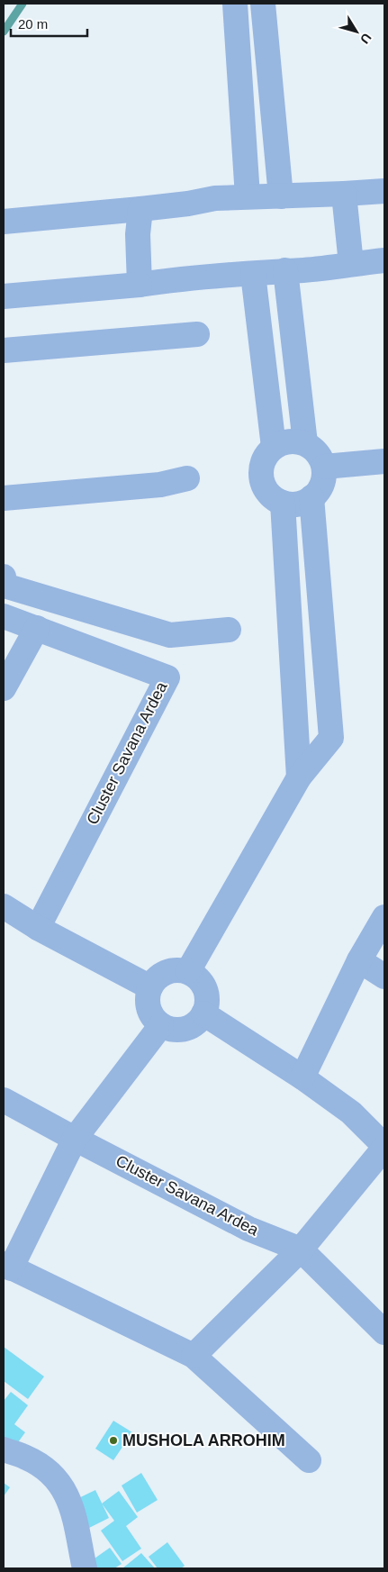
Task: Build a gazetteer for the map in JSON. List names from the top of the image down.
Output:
{
  "streets": {
    "street": ["Cluster Savana Ardea"]
  },
  "places": ["MUSHOLA ARROHIM"],
  "scale_bar": "20 m",
  "north": "bottom right"
}
